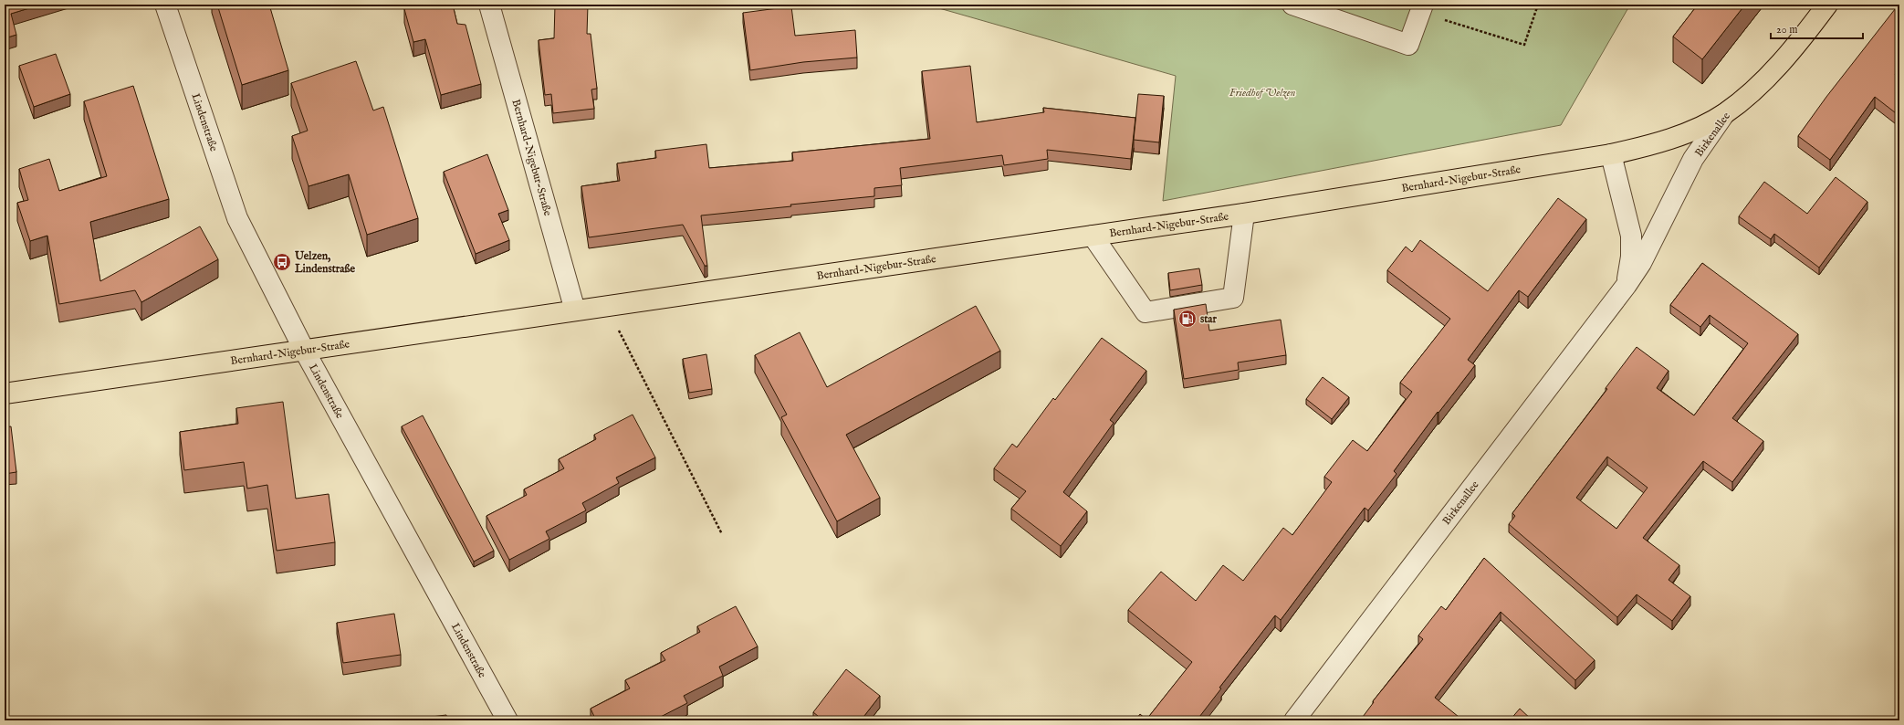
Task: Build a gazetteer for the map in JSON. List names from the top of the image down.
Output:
{
  "streets": {
    "main road": ["Birkenallee", "Bernhard-Nigebur-Straße"],
    "street": ["Lindenstraße"]
  },
  "crossings": [
    ["Lindenstraße", "Bernhard-Nigebur-Straße"],
    ["Birkenallee", "Bernhard-Nigebur-Straße"]
  ],
  "parks": ["Friedhof Uelzen"],
  "places": {
    "bus stop": ["Uelzen, Lindenstraße"],
    "fuel station": ["star"]
  },
  "scale_bar": "20 m"
}
